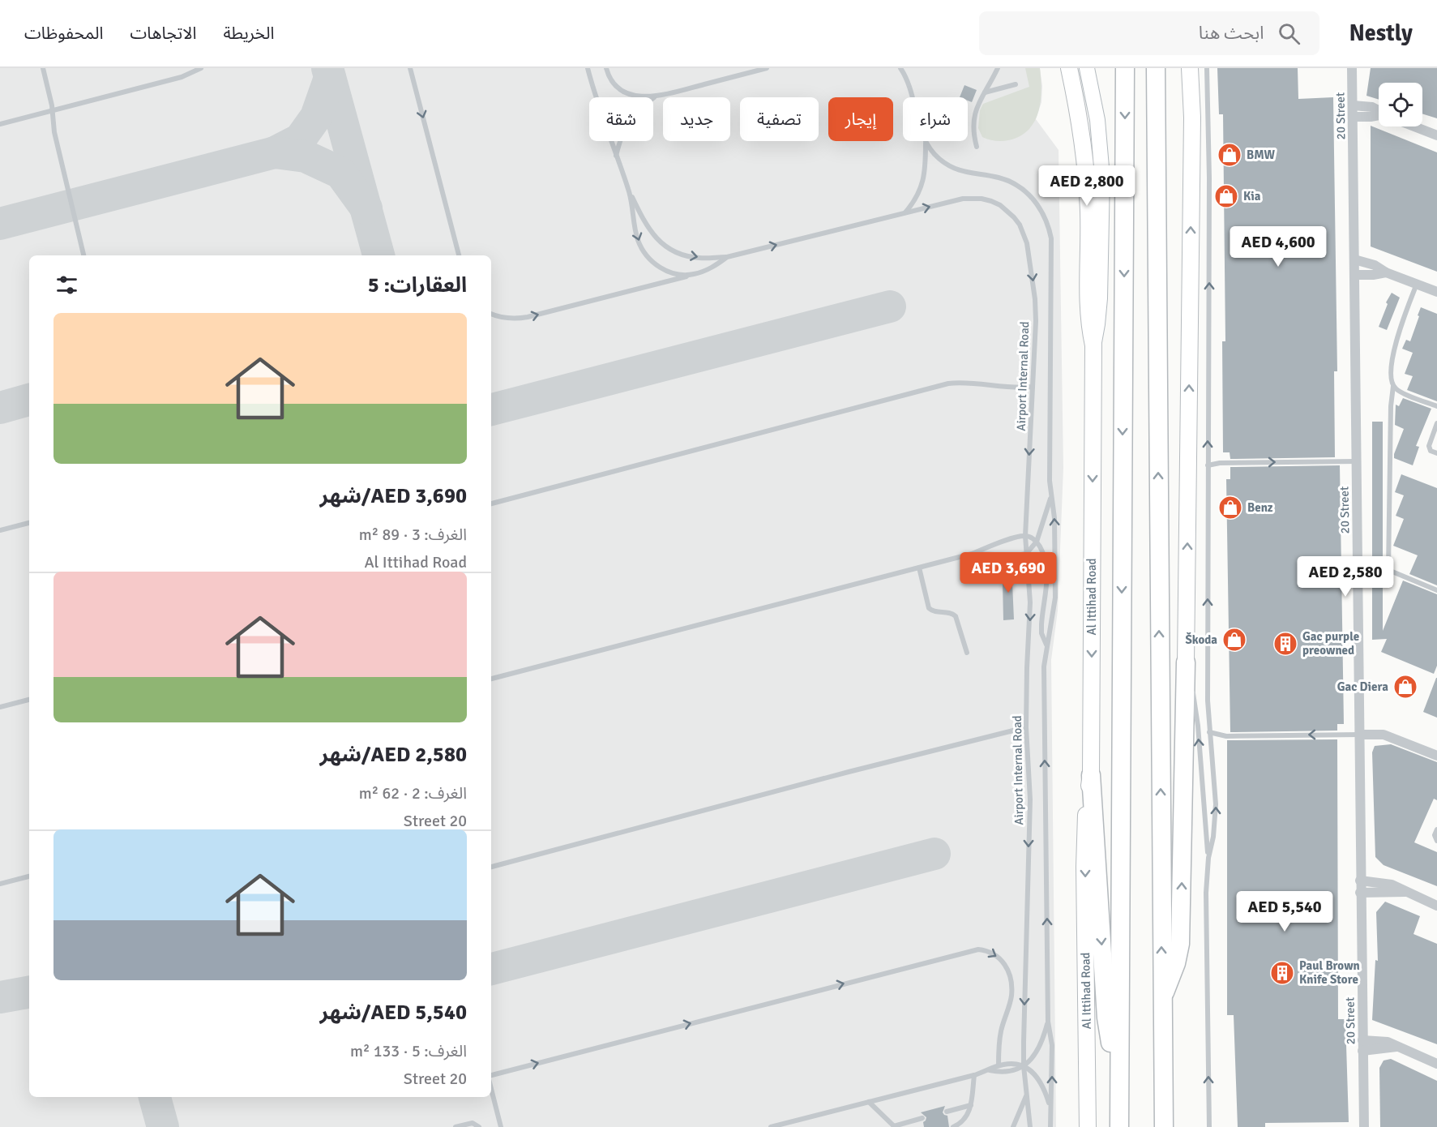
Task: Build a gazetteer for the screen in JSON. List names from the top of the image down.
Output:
{
  "streets": {
    "main road": ["Al Ittihad Road"],
    "street": ["20 Street"],
    "lane": ["Airport Internal Road"]
  },
  "places": {
    "shop": [
      "BMW",
      "Kia",
      "Benz",
      "Škoda",
      "Gac Diera"
    ],
    "building": ["Gac purple preowned", "Paul Brown Knife Store"]
  },
  "page": {
    "header": "Nestly",
    "search": "ابحث هنا",
    "nav": ["الخريطة", "الاتجاهات", "المحفوظات"],
    "chip": [
      "شراء",
      "إيجار",
      "تصفية",
      "جديد",
      "شقة"
    ],
    "price": [
      "AED 2,800",
      "AED 4,600",
      "AED 3,690",
      "AED 2,580",
      "AED 5,540"
    ],
    "heading": "العقارات: 5",
    "list": [
      {
        "name": "AED 3,690/شهر",
        "note": "الغرف: 3 · 89 m² · Al Ittihad Road"
      },
      {
        "name": "AED 2,580/شهر",
        "note": "الغرف: 2 · 62 m² · 20 Street"
      },
      {
        "name": "AED 5,540/شهر",
        "note": "الغرف: 5 · 133 m² · 20 Street"
      }
    ]
  }
}
